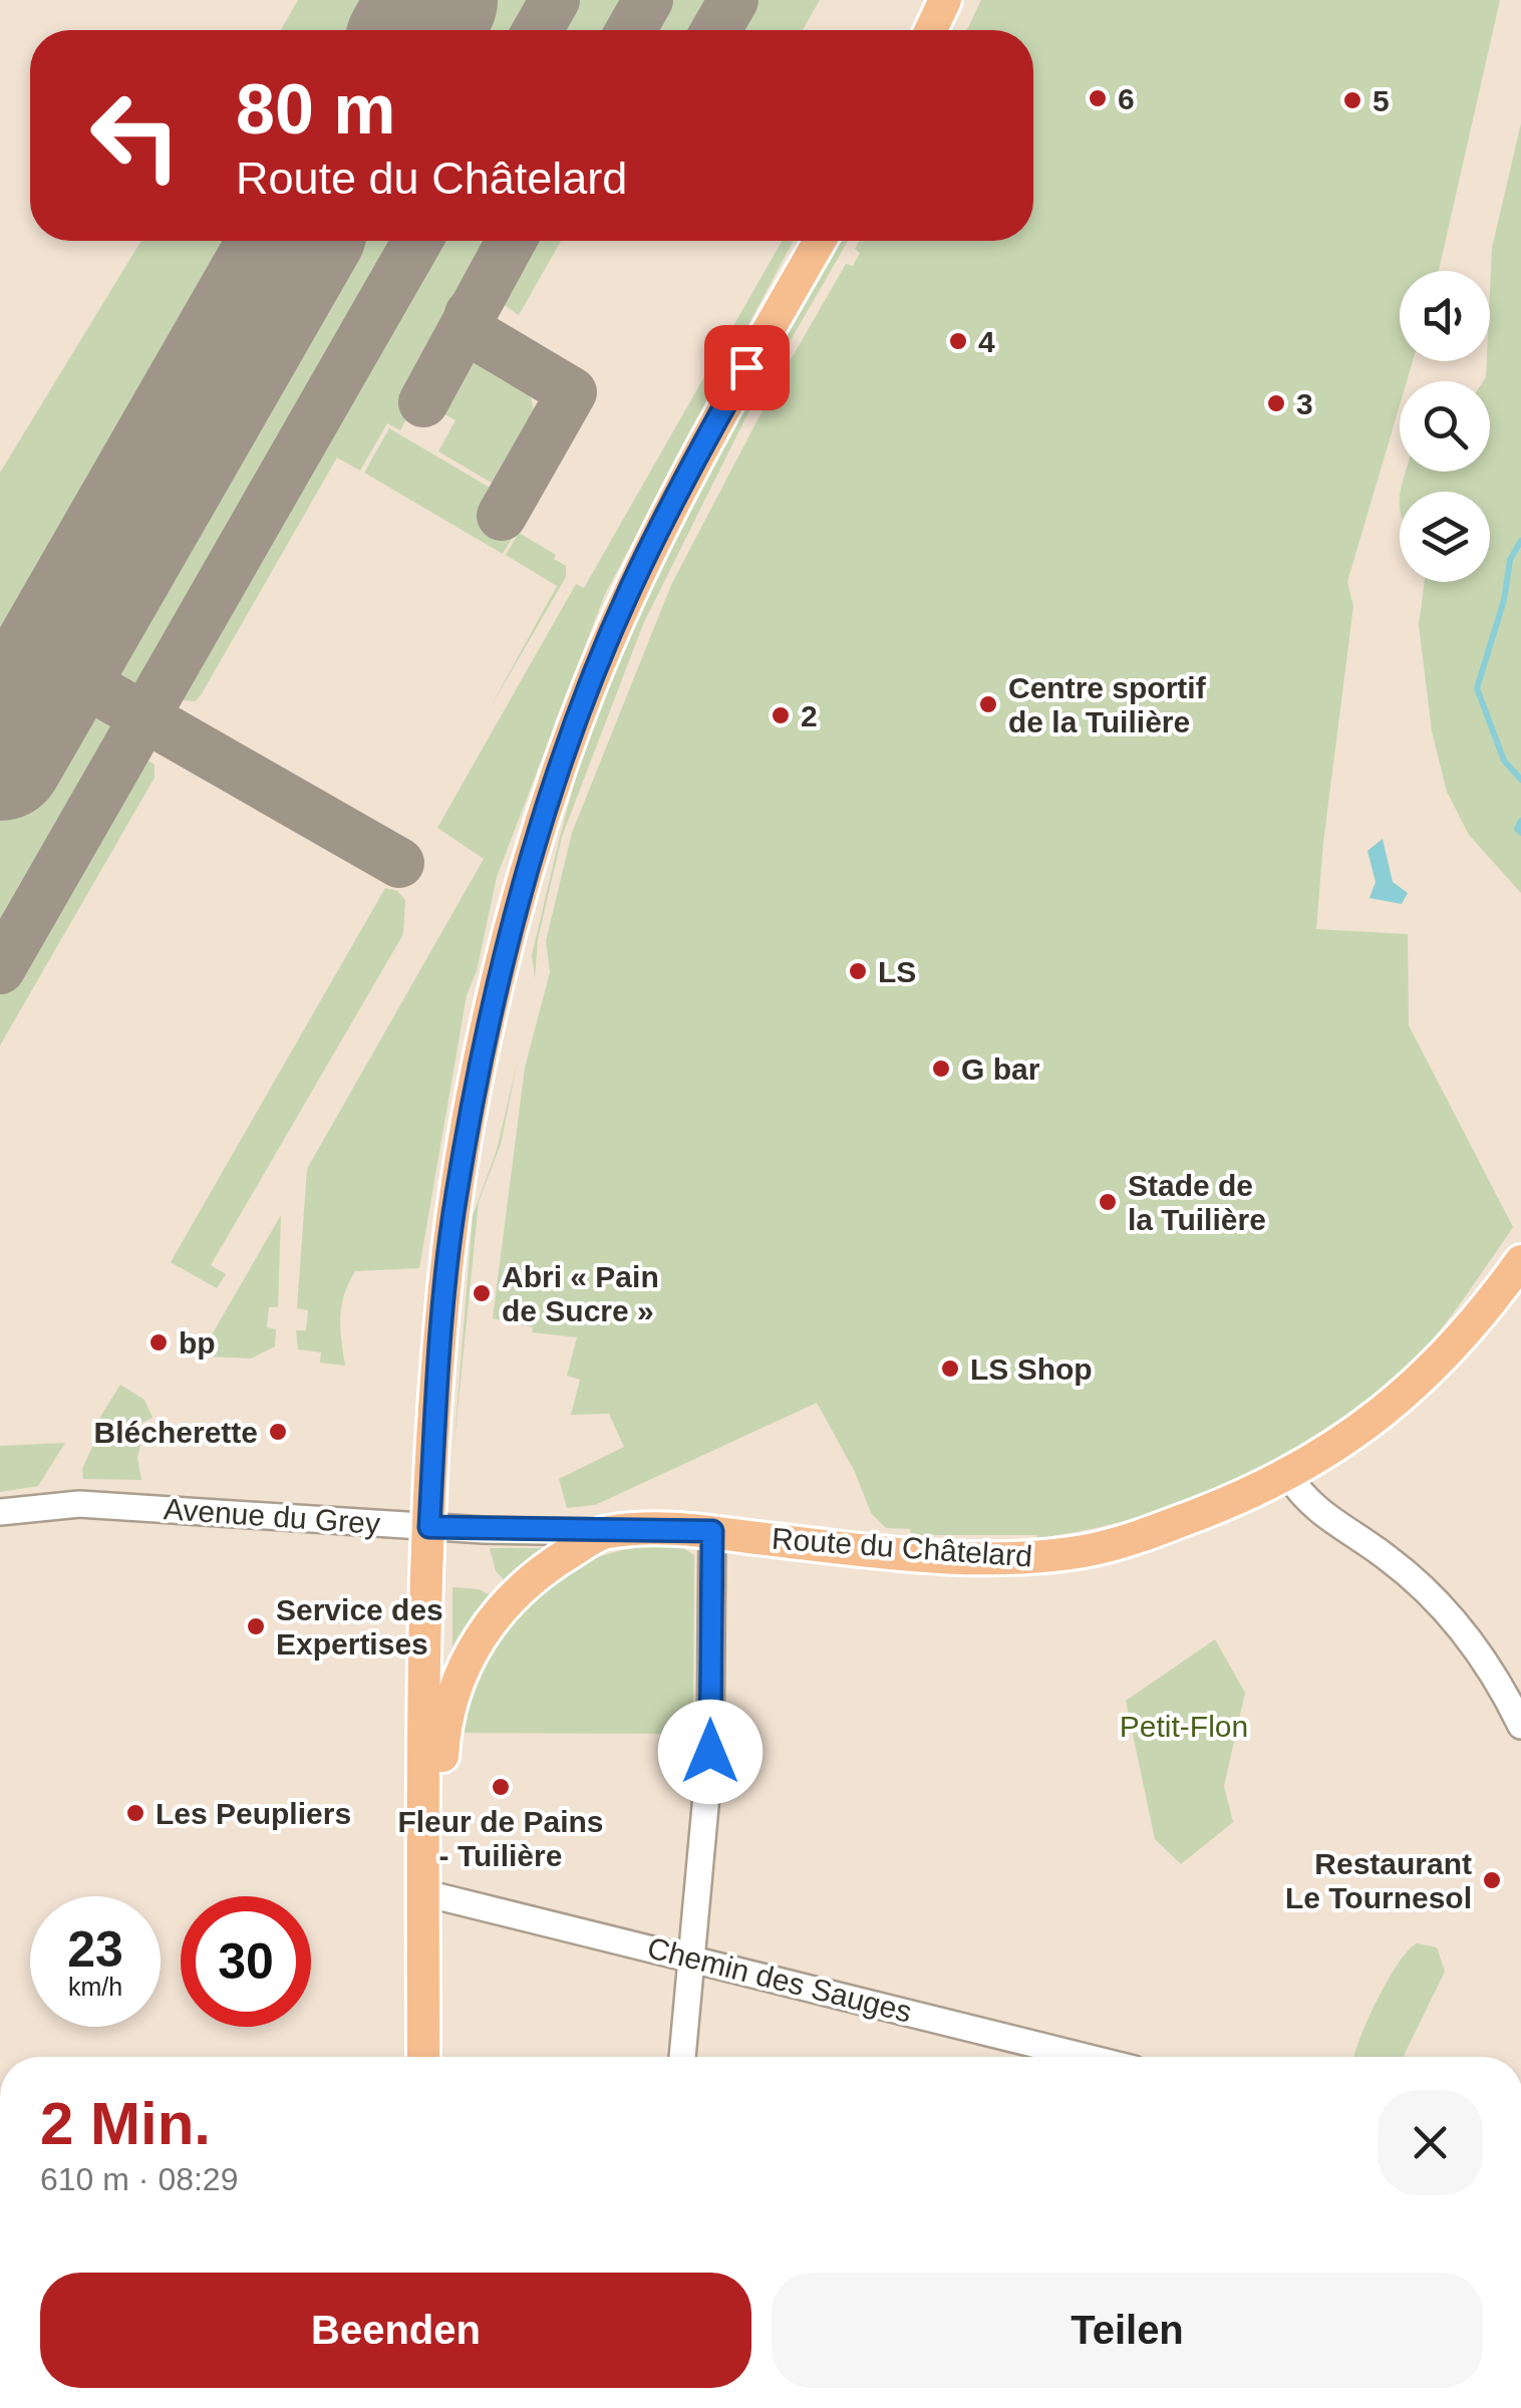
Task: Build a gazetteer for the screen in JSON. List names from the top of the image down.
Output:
{
  "streets": {
    "main road": ["Route du Châtelard"],
    "street": ["Avenue du Grey", "Chemin des Sauges"]
  },
  "crossings": [
    ["Avenue du Grey", "Route du Châtelard"]
  ],
  "parks": ["Petit-Flon"],
  "places": [
    "6",
    "5",
    "4",
    "3",
    "Centre sportif de la Tuilière",
    "2",
    "LS",
    "G bar",
    "Stade de la Tuilière",
    "Abri « Pain de Sucre »",
    "bp",
    "LS Shop",
    "Blécherette",
    "Service des Expertises",
    "Fleur de Pains - Tuilière",
    "Les Peupliers",
    "Restaurant Le Tournesol"
  ],
  "page": {
    "turn": ["80 m", "Route du Châtelard"],
    "speed": "23 km/h",
    "limit": "30",
    "heading": ["2 Min.", "610 m · 08:29"],
    "buttons": ["Beenden", "Teilen"]
  }
}
